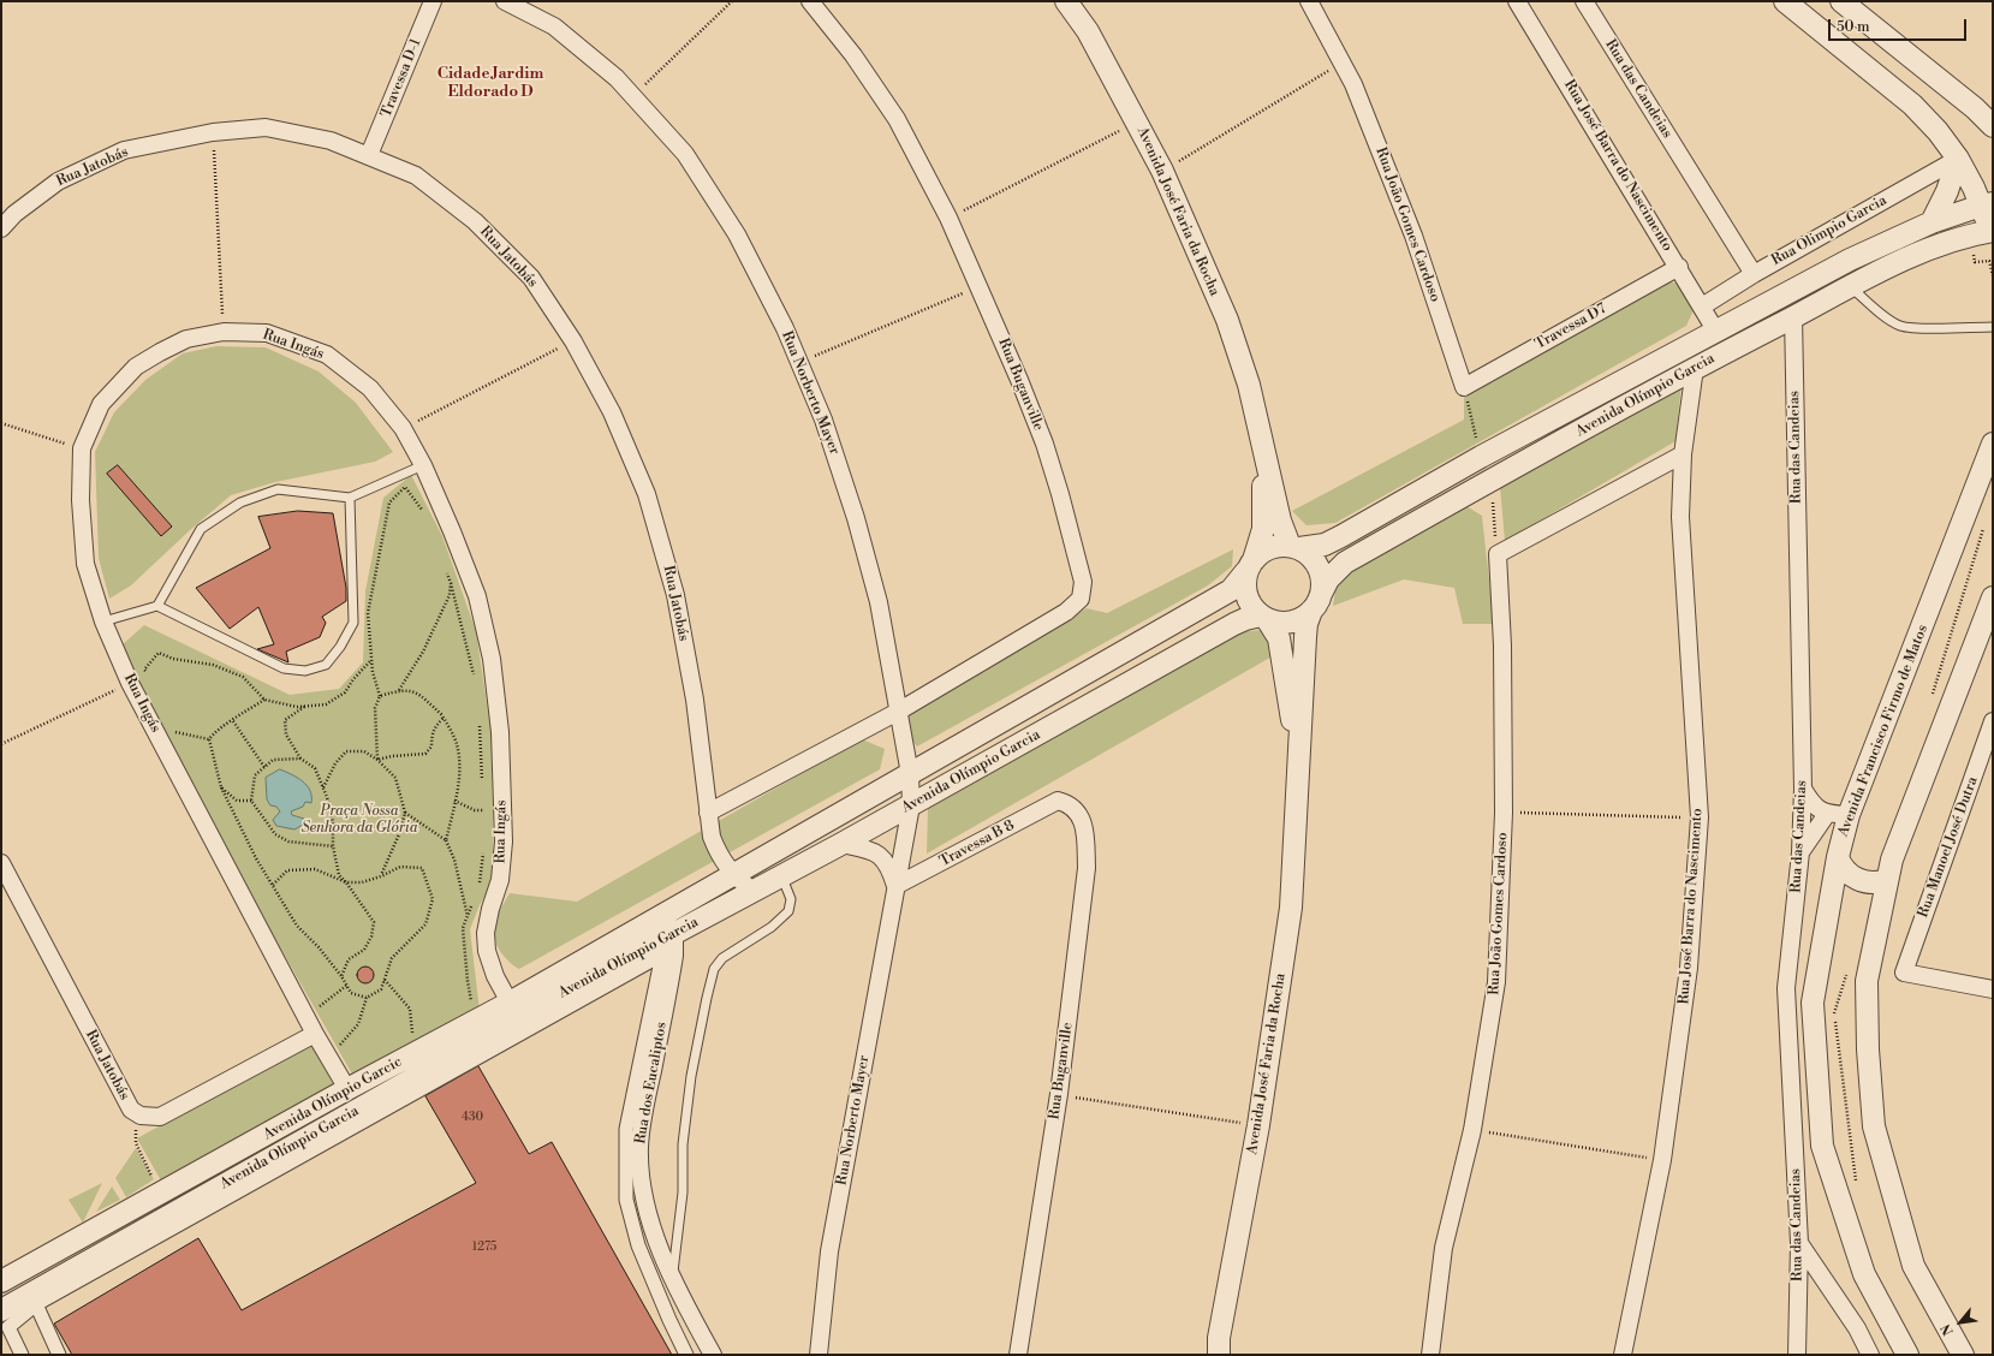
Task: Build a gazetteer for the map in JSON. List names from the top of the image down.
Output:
{
  "streets": {
    "street": [
      "Travessa D-1",
      "Rua das Candeias",
      "Rua José Barra do Nascimento",
      "Rua Jatobás",
      "Avenida José Faria da Rocha",
      "Rua João Gomes Cardoso",
      "Rua Olimpio Garcia",
      "Travessa D7",
      "Rua Ingás",
      "Rua Buganville",
      "Rua Norberto Mayer",
      "Avenida Olímpio Garcia",
      "Avenida Francisco Firmo de Matos",
      "Travessa B 8",
      "Rua Manoel José Dutra",
      "Rua dos Eucaliptos",
      "Avenida Olímpio Garcic"
    ]
  },
  "crossings": [
    ["Travessa D-1", "Rua Jatobás"],
    ["Rua das Candeias", "Rua Olimpio Garcia"],
    ["Rua das Candeias", "Avenida Olímpio Garcia"],
    ["Rua José Barra do Nascimento", "Rua Olimpio Garcia"],
    ["Rua José Barra do Nascimento", "Travessa D7"],
    ["Rua José Barra do Nascimento", "Avenida Olímpio Garcia"],
    ["Rua Jatobás", "Avenida Olímpio Garcia"],
    ["Avenida José Faria da Rocha", "Avenida Olímpio Garcia"],
    ["Rua João Gomes Cardoso", "Travessa D7"],
    ["Rua Ingás", "Avenida Olímpio Garcic"],
    ["Rua Buganville", "Rua Norberto Mayer"],
    ["Rua Buganville", "Travessa B 8"],
    ["Rua Norberto Mayer", "Avenida Olímpio Garcia"],
    ["Rua Norberto Mayer", "Travessa B 8"],
    ["Avenida Olímpio Garcia", "Rua dos Eucaliptos"],
    ["Avenida Olímpio Garcia", "Avenida Olímpio Garcic"],
    ["Rua dos Eucaliptos", "Avenida Olímpio Garcic"]
  ],
  "districts": ["Cidade Jardim Eldorado D"],
  "parks": ["Praça Nossa Senhora da Glória"],
  "house_numbers": ["430", "1275"],
  "scale_bar": "50 m",
  "north": "bottom left"
}
